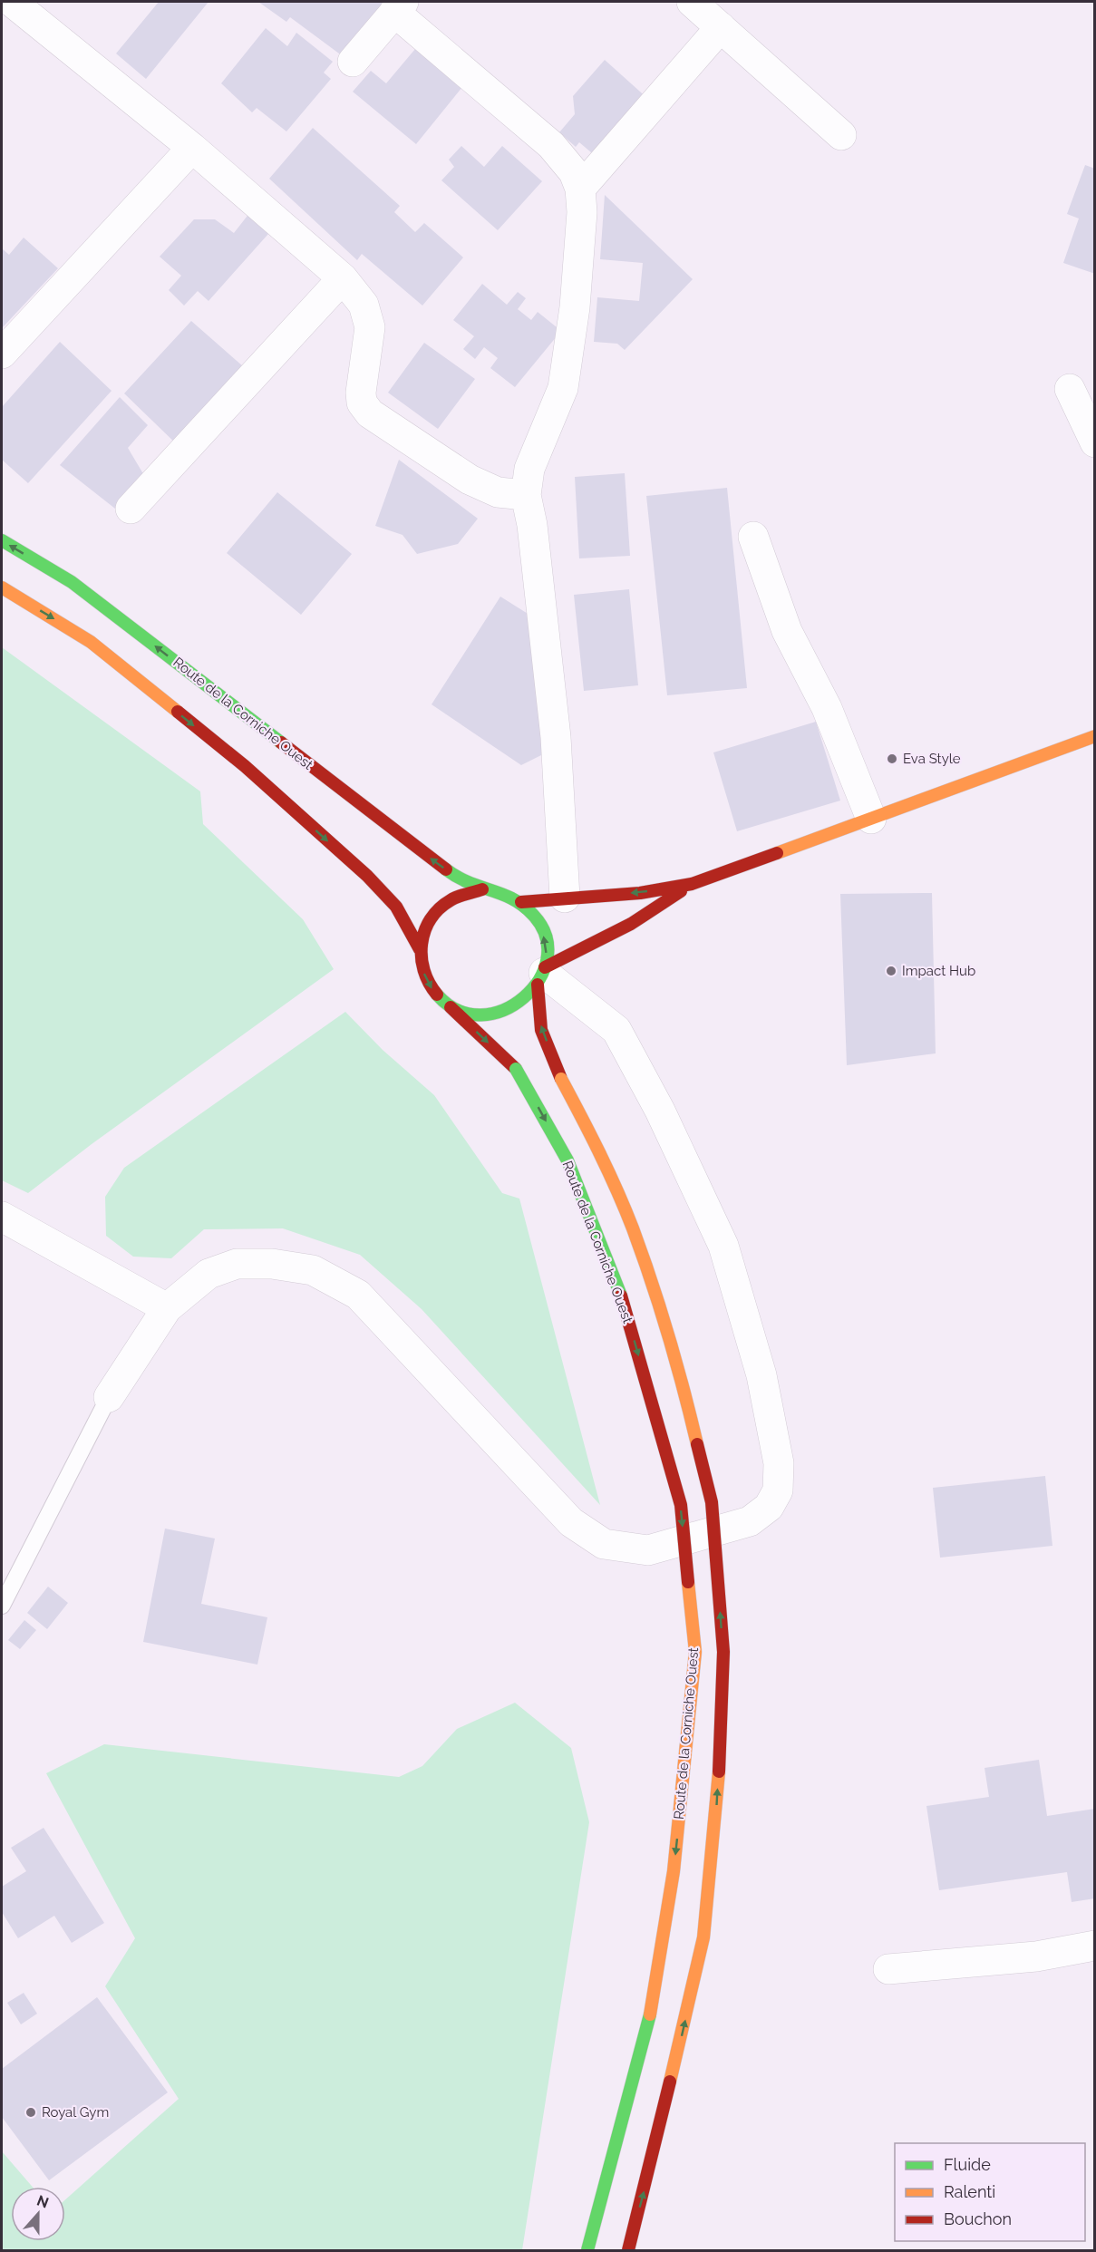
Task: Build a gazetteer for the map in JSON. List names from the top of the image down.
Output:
{
  "streets": {
    "main road": ["Route de la Corniche Ouest"]
  },
  "places": ["Eva Style", "Impact Hub", "Royal Gym"],
  "legend": ["Fluide", "Ralenti", "Bouchon"],
  "north": "top"
}
